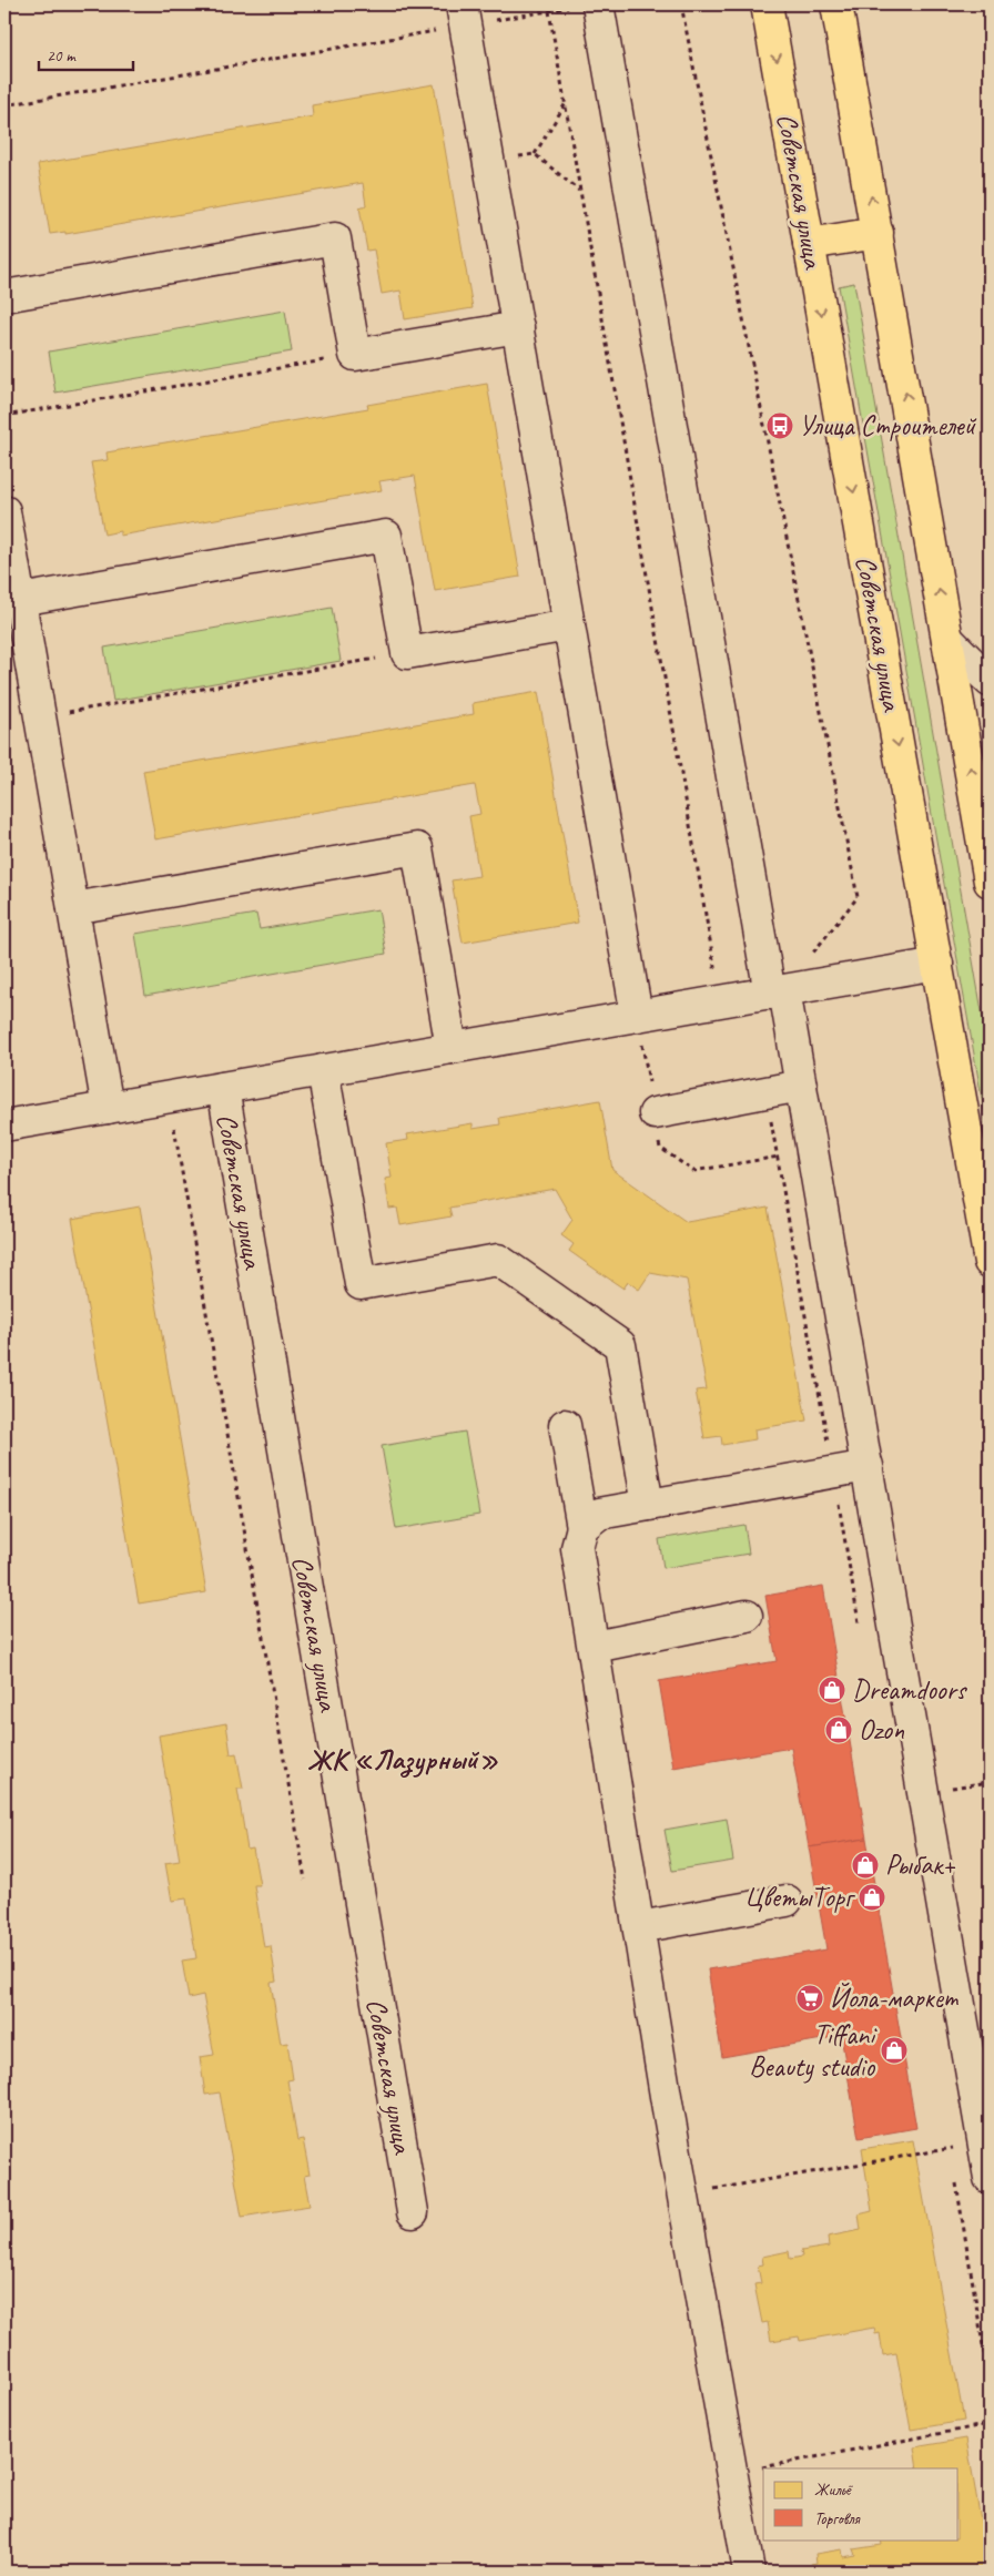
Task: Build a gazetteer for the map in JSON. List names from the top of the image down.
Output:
{
  "streets": {
    "main road": ["Советская улица"]
  },
  "districts": ["ЖК «Лазурный»"],
  "places": {
    "bus stop": ["Улица Строителей"],
    "shop": [
      "Dreamdoors",
      "Ozon",
      "Рыбак+",
      "ЦветыТорг",
      "Tiffani Beauty studio"
    ],
    "supermarket": ["Йола-маркет"]
  },
  "legend": ["Жильё", "Торговля"],
  "scale_bar": "20 m"
}
